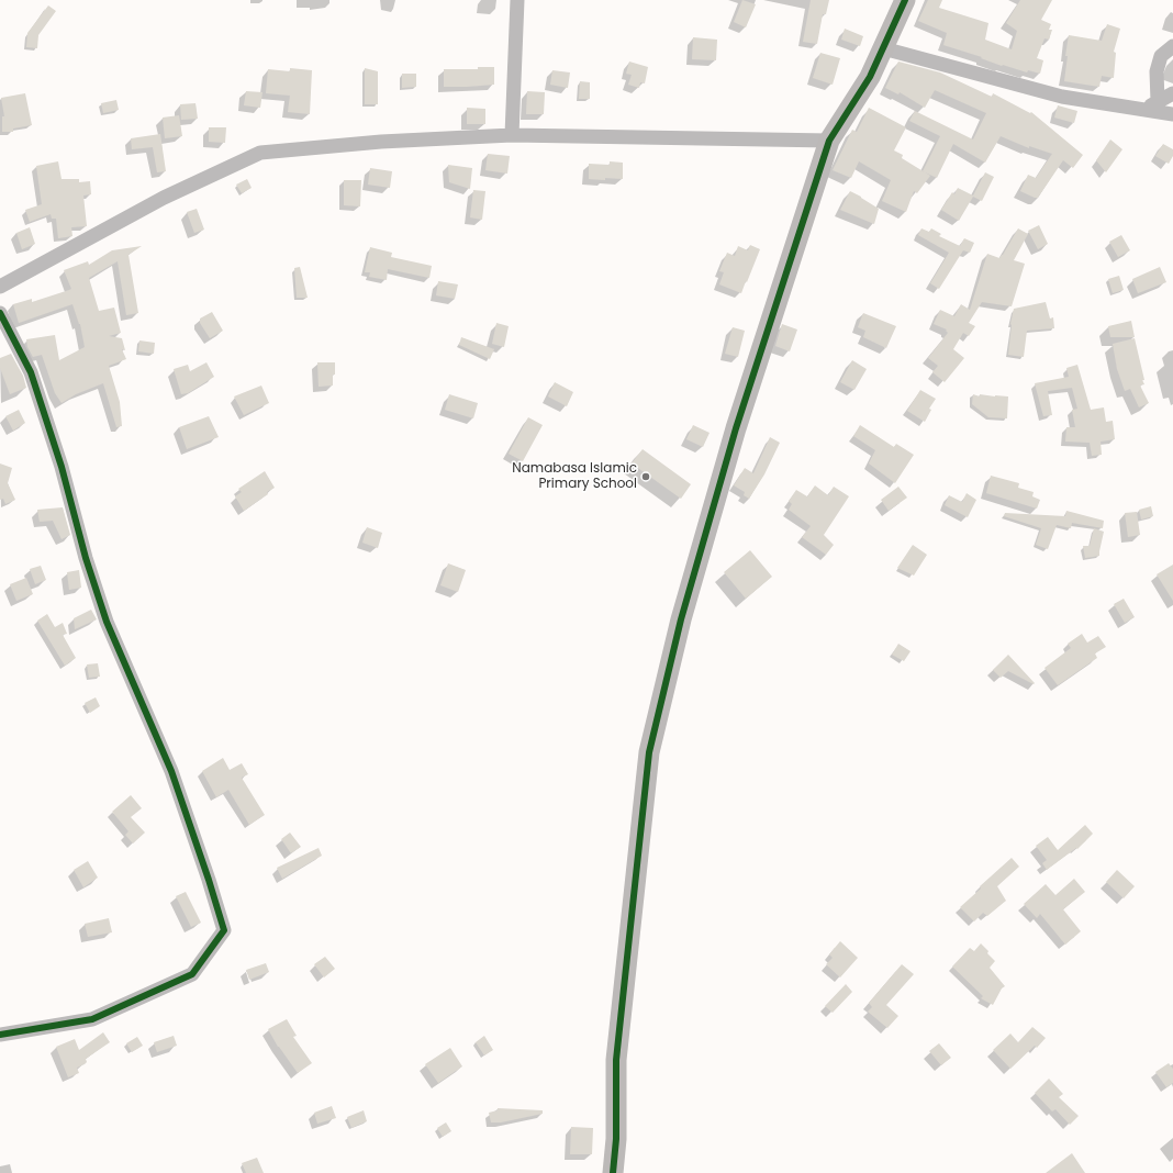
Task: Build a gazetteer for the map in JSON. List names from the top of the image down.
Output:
{
  "places": ["Namabasa Islamic Primary School"]
}
